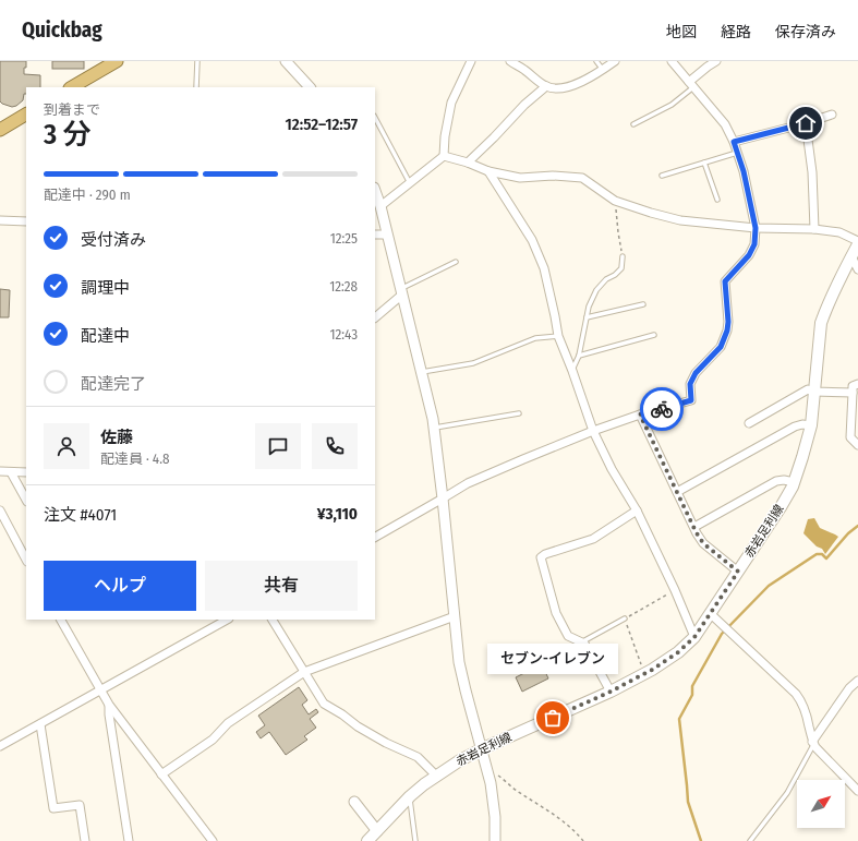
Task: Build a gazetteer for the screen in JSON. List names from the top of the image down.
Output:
{
  "streets": {
    "main road": ["赤岩足利線"]
  },
  "places": ["セブン-イレブン"],
  "north": "top right",
  "page": {
    "header": "Quickbag",
    "nav": ["地図", "経路", "保存済み"],
    "heading": ["3 分", "到着まで", "12:52–12:57"],
    "panel": [
      "佐藤",
      "配達員 · 4.8",
      "注文 #4071",
      "¥3,110"
    ],
    "bar": "配達中 · 290 m",
    "list": [
      ["受付済み", "12:25"],
      ["調理中", "12:28"],
      ["配達中", "12:43"],
      "配達完了"
    ],
    "buttons": ["ヘルプ", "共有"],
    "bubble": "セブン-イレブン"
  }
}
